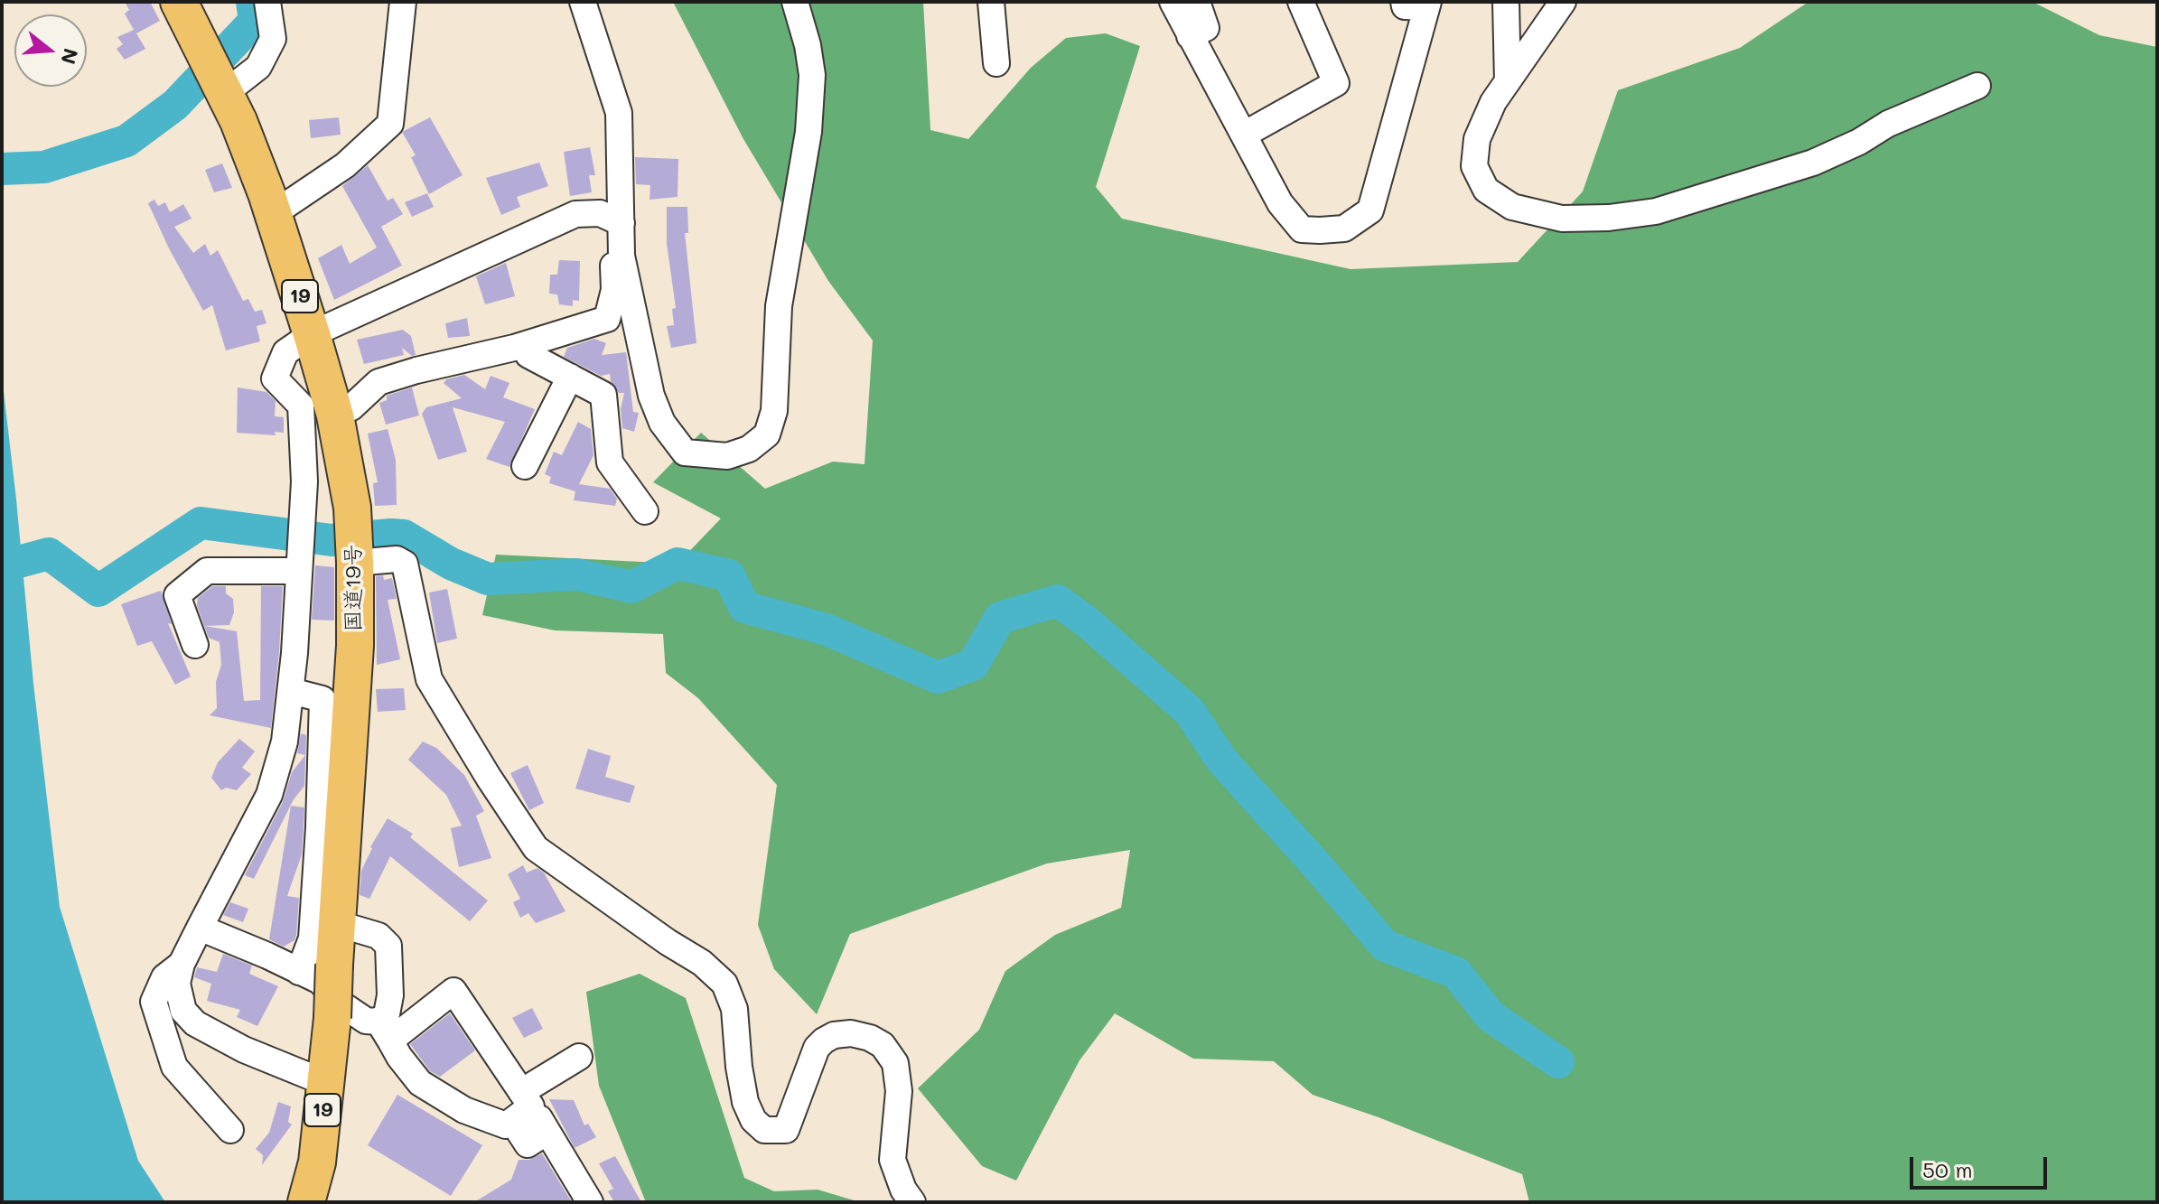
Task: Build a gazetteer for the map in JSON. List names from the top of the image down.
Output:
{
  "streets": {
    "highway": ["19", "国道19号"]
  },
  "scale_bar": "50 m",
  "north": "right"
}
